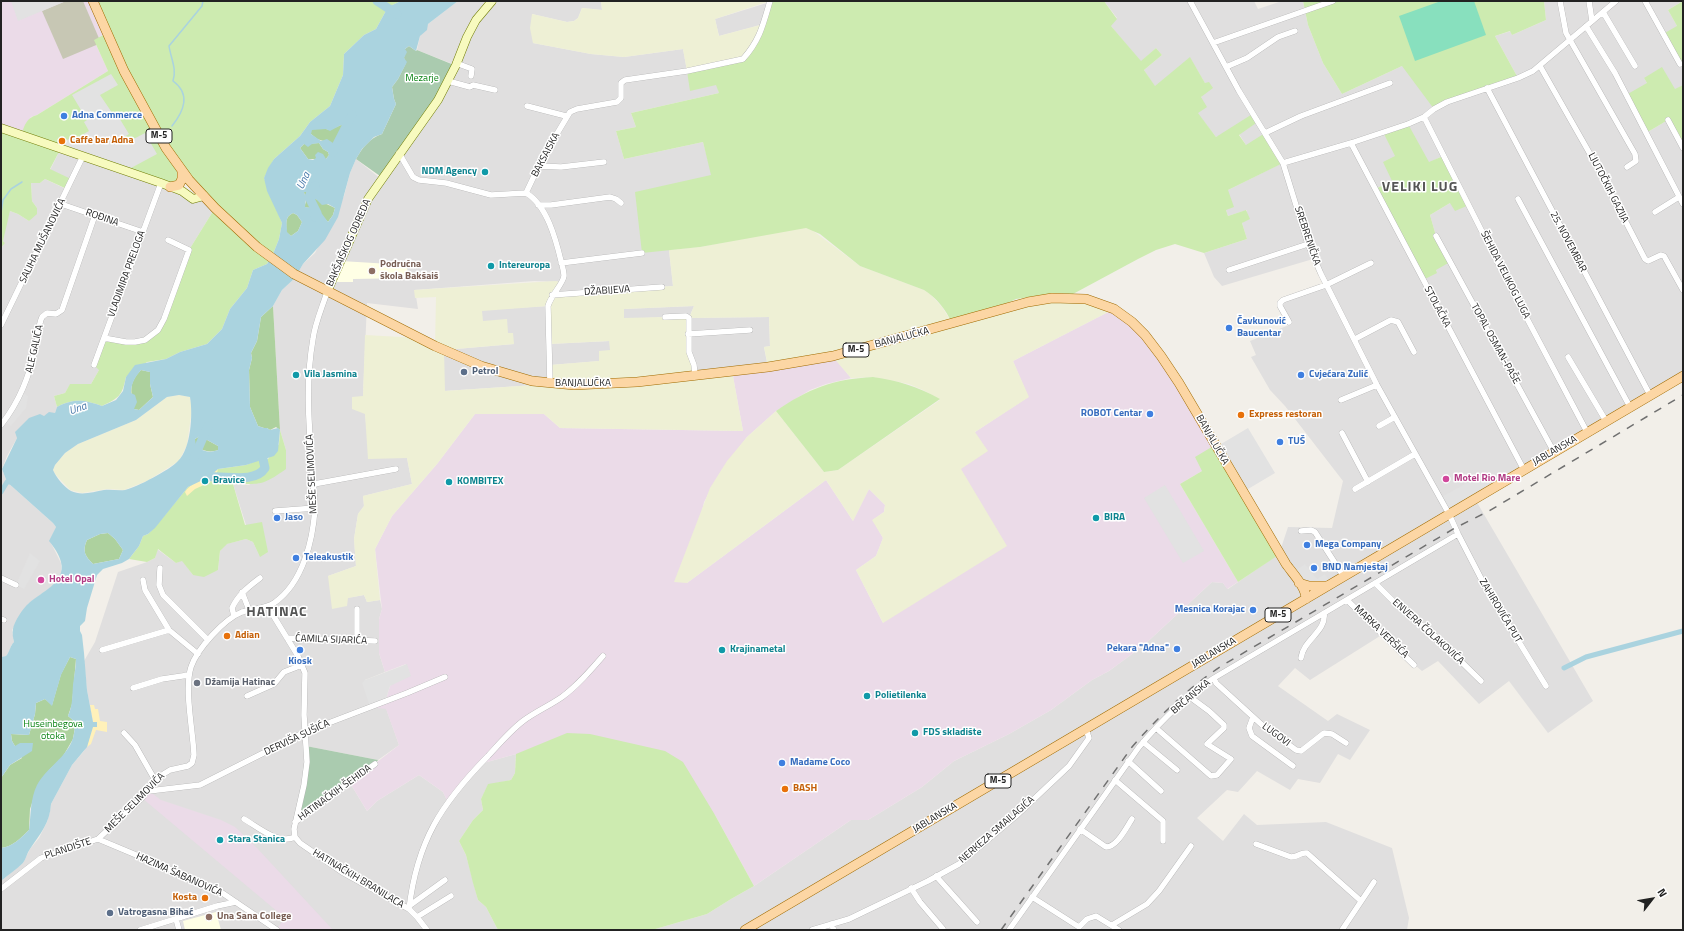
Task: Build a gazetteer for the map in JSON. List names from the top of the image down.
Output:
{
  "streets": {
    "main road": ["M-5", "BANJALUČKA", "JABLANSKA"],
    "street": [
      "BAKSAISKA",
      "LJUTOČKIH GAZIJA",
      "ROĐINA",
      "SREBRENIČKA",
      "SALIHA MUŠANOVIĆA",
      "25. NOVEMBAR",
      "BAKŠAIŠKOG ODREDA",
      "VLADIMIRA PRELOGA",
      "ŠEHIDA VELIKOG LUGA",
      "DŽABIJEVA",
      "STOLAČKA",
      "TOPAL OSMAN-PAŠE",
      "ALE GALIĆA",
      "MEŠE SELIMOVIĆA",
      "ZAHIROVIĆA PUT",
      "MARKA VERŠIĆA",
      "ENVERA ČOLAKOVIĆA",
      "ĆAMILA SIJARIĆA",
      "BRČANSKA",
      "LUGOVI",
      "DERVIŠA SUŠIĆA",
      "HATINAČKIH ŠEHIDA",
      "NERKEZA SMAILAGIĆA",
      "PLANDIŠTE",
      "HAZIMA ŠABANOVIĆA",
      "HATINAČKIH BRANILACA"
    ]
  },
  "crossings": [
    ["M-5", "BANJALUČKA"],
    ["M-5", "JABLANSKA"],
    ["ROĐINA", "SALIHA MUŠANOVIĆA"],
    ["ROĐINA", "VLADIMIRA PRELOGA"],
    ["ROĐINA", "ALE GALIĆA"],
    ["SREBRENIČKA", "JABLANSKA"],
    ["SREBRENIČKA", "ZAHIROVIĆA PUT"],
    ["SREBRENIČKA", "BRČANSKA"],
    ["25. NOVEMBAR", "JABLANSKA"],
    ["BAKŠAIŠKOG ODREDA", "BANJALUČKA"],
    ["BAKŠAIŠKOG ODREDA", "MEŠE SELIMOVIĆA"],
    ["ŠEHIDA VELIKOG LUGA", "JABLANSKA"],
    ["STOLAČKA", "JABLANSKA"],
    ["BANJALUČKA", "MEŠE SELIMOVIĆA"],
    ["TOPAL OSMAN-PAŠE", "JABLANSKA"],
    ["JABLANSKA", "NERKEZA SMAILAGIĆA"],
    ["MEŠE SELIMOVIĆA", "DERVIŠA SUŠIĆA"],
    ["MEŠE SELIMOVIĆA", "PLANDIŠTE"],
    ["MEŠE SELIMOVIĆA", "HAZIMA ŠABANOVIĆA"],
    ["ZAHIROVIĆA PUT", "BRČANSKA"],
    ["MARKA VERŠIĆA", "BRČANSKA"],
    ["ENVERA ČOLAKOVIĆA", "BRČANSKA"],
    ["BRČANSKA", "LUGOVI"],
    ["PLANDIŠTE", "HAZIMA ŠABANOVIĆA"]
  ],
  "districts": ["VELIKI LUG", "HATINAC"],
  "water": ["Una"],
  "parks": ["Mezarje", "Huseinbegova otoka"],
  "places": [
    "Adna Commerce",
    "Caffe bar Adna",
    "NDM Agency",
    "Intereuropa",
    "Područna škola Bakšaiš",
    "Čavkunović Baucentar",
    "Petrol",
    "Vila Jasmina",
    "Cvjećara Zulić",
    "ROBOT Centar",
    "Express restoran",
    "TUŠ",
    "Motel Rio Mare",
    "Bravice",
    "KOMBITEX",
    "Jaso",
    "BIRA",
    "Mega Company",
    "Teleakustik",
    "BND Namještaj",
    "Hotel Opal",
    "Mesnica Korajac",
    "Adian",
    "Pekara \"Adna\"",
    "Kiosk",
    "Krajinametal",
    "Džamija Hatinac",
    "Polietilenka",
    "FDS skladište",
    "Madame Coco",
    "BASH",
    "Stara Stanica",
    "Kosta",
    "Vatrogasna Bihać",
    "Una Sana College"
  ],
  "north": "top right"
}
